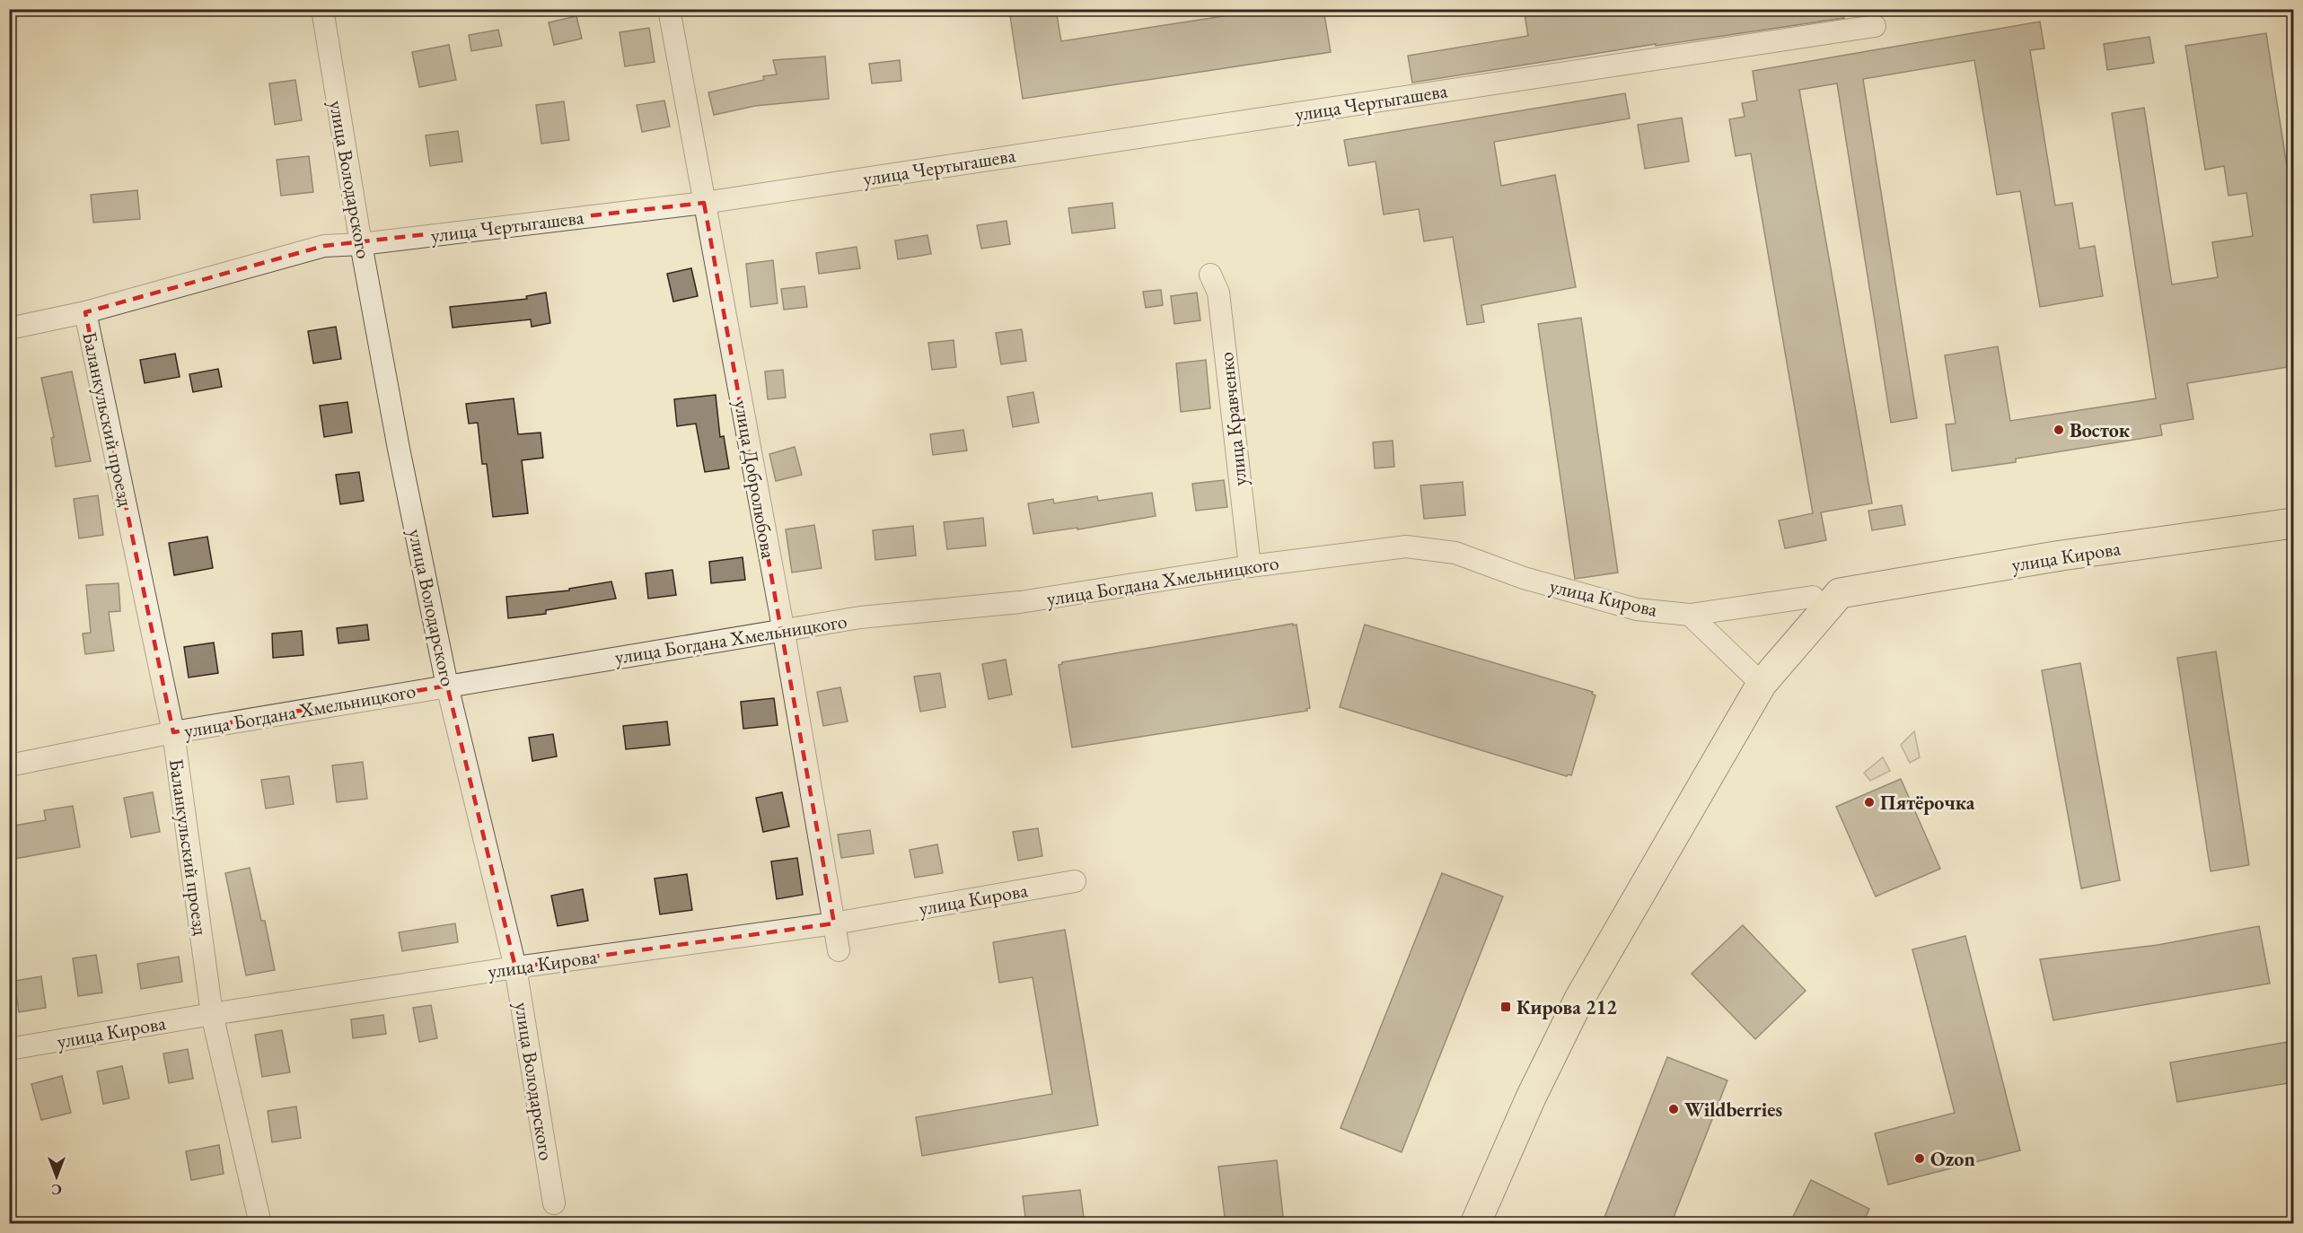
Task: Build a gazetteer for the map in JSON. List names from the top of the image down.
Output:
{
  "streets": {
    "main road": ["улица Кирова"],
    "street": [
      "улица Чертыгашева",
      "улица Володарского",
      "Баланкульский проезд",
      "улица Кравченко",
      "улица Добролюбова",
      "улица Богдана Хмельницкого"
    ]
  },
  "crossings": [
    ["улица Чертыгашева", "улица Володарского"],
    ["улица Чертыгашева", "Баланкульский проезд"],
    ["улица Чертыгашева", "улица Добролюбова"],
    ["улица Володарского", "улица Кирова"],
    ["улица Володарского", "улица Богдана Хмельницкого"],
    ["Баланкульский проезд", "улица Кирова"],
    ["Баланкульский проезд", "улица Богдана Хмельницкого"],
    ["улица Кравченко", "улица Богдана Хмельницкого"],
    ["улица Добролюбова", "улица Кирова"],
    ["улица Добролюбова", "улица Богдана Хмельницкого"],
    ["улица Кирова", "улица Богдана Хмельницкого"]
  ],
  "places": {
    "other": [
      "Восток",
      "Пятёрочка",
      "Wildberries",
      "Ozon"
    ],
    "transit": ["Кирова 212"]
  },
  "north": "bottom"
}
